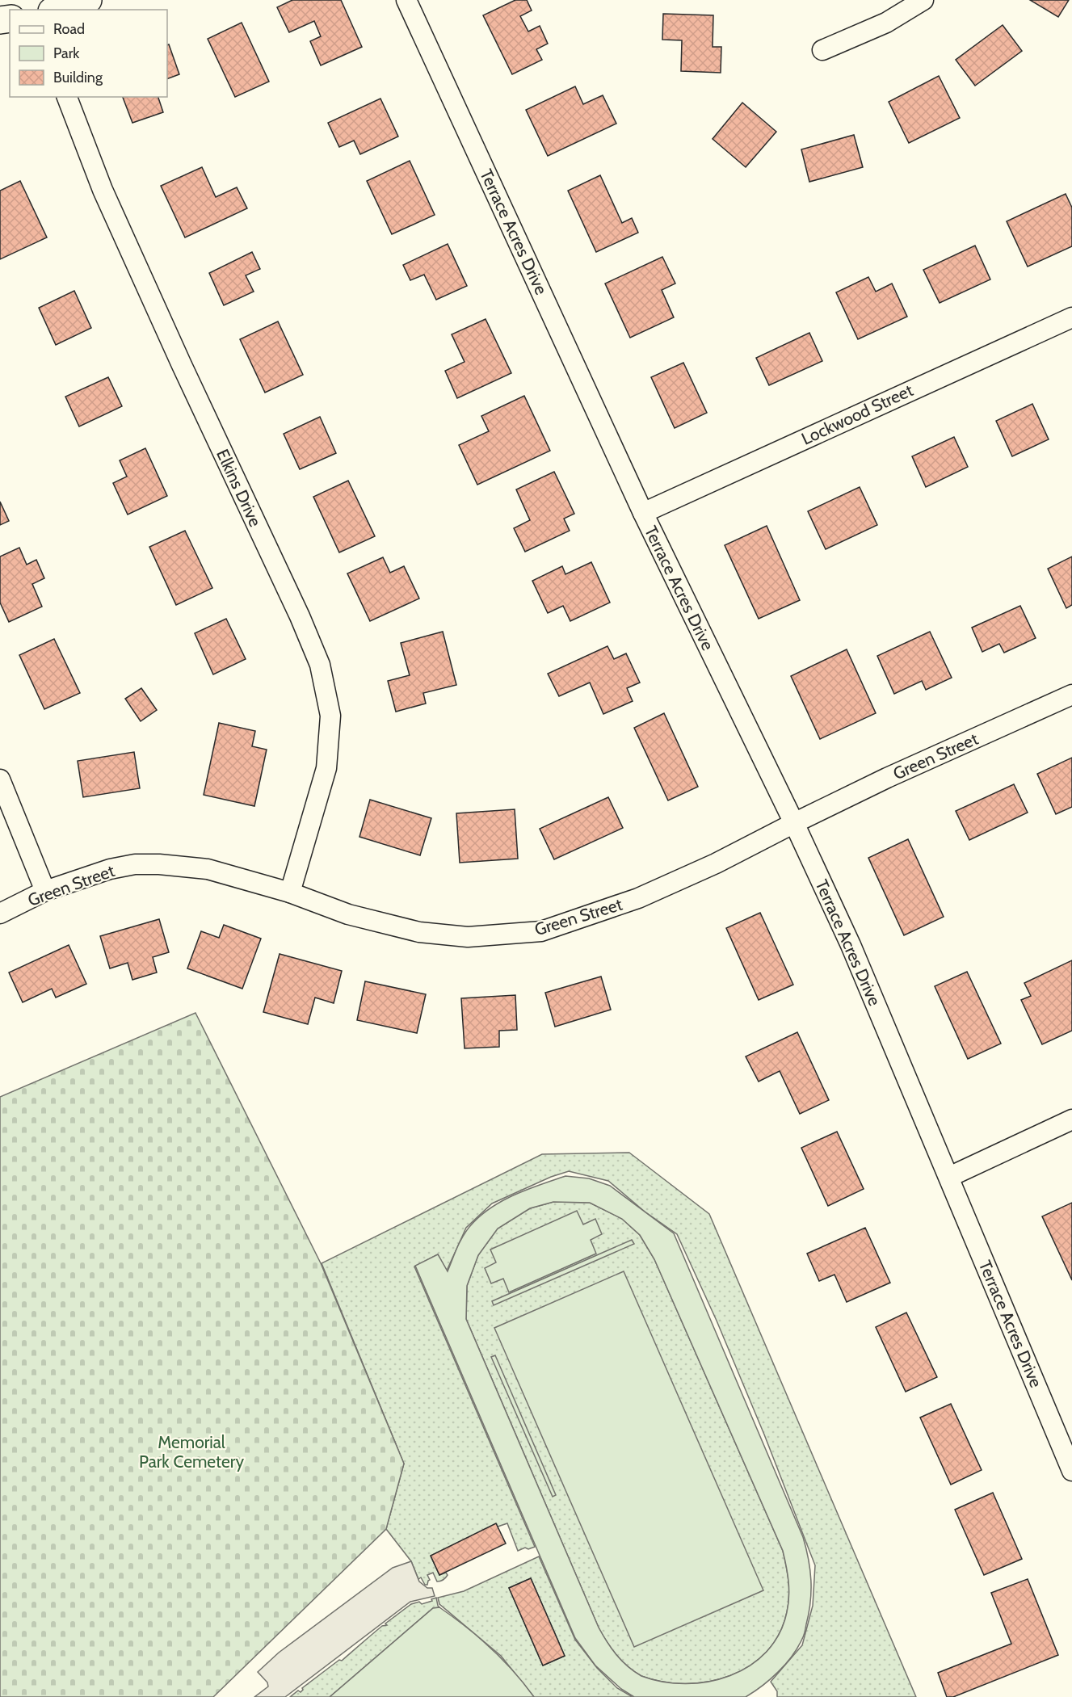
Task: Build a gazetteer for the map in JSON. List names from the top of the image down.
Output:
{
  "streets": {
    "street": [
      "Terrace Acres Drive",
      "Lockwood Street",
      "Elkins Drive",
      "Green Street"
    ]
  },
  "crossings": [
    ["Terrace Acres Drive", "Lockwood Street"],
    ["Terrace Acres Drive", "Green Street"],
    ["Elkins Drive", "Green Street"]
  ],
  "parks": ["Memorial Park Cemetery"],
  "legend": ["Road", "Park", "Building"]
}
